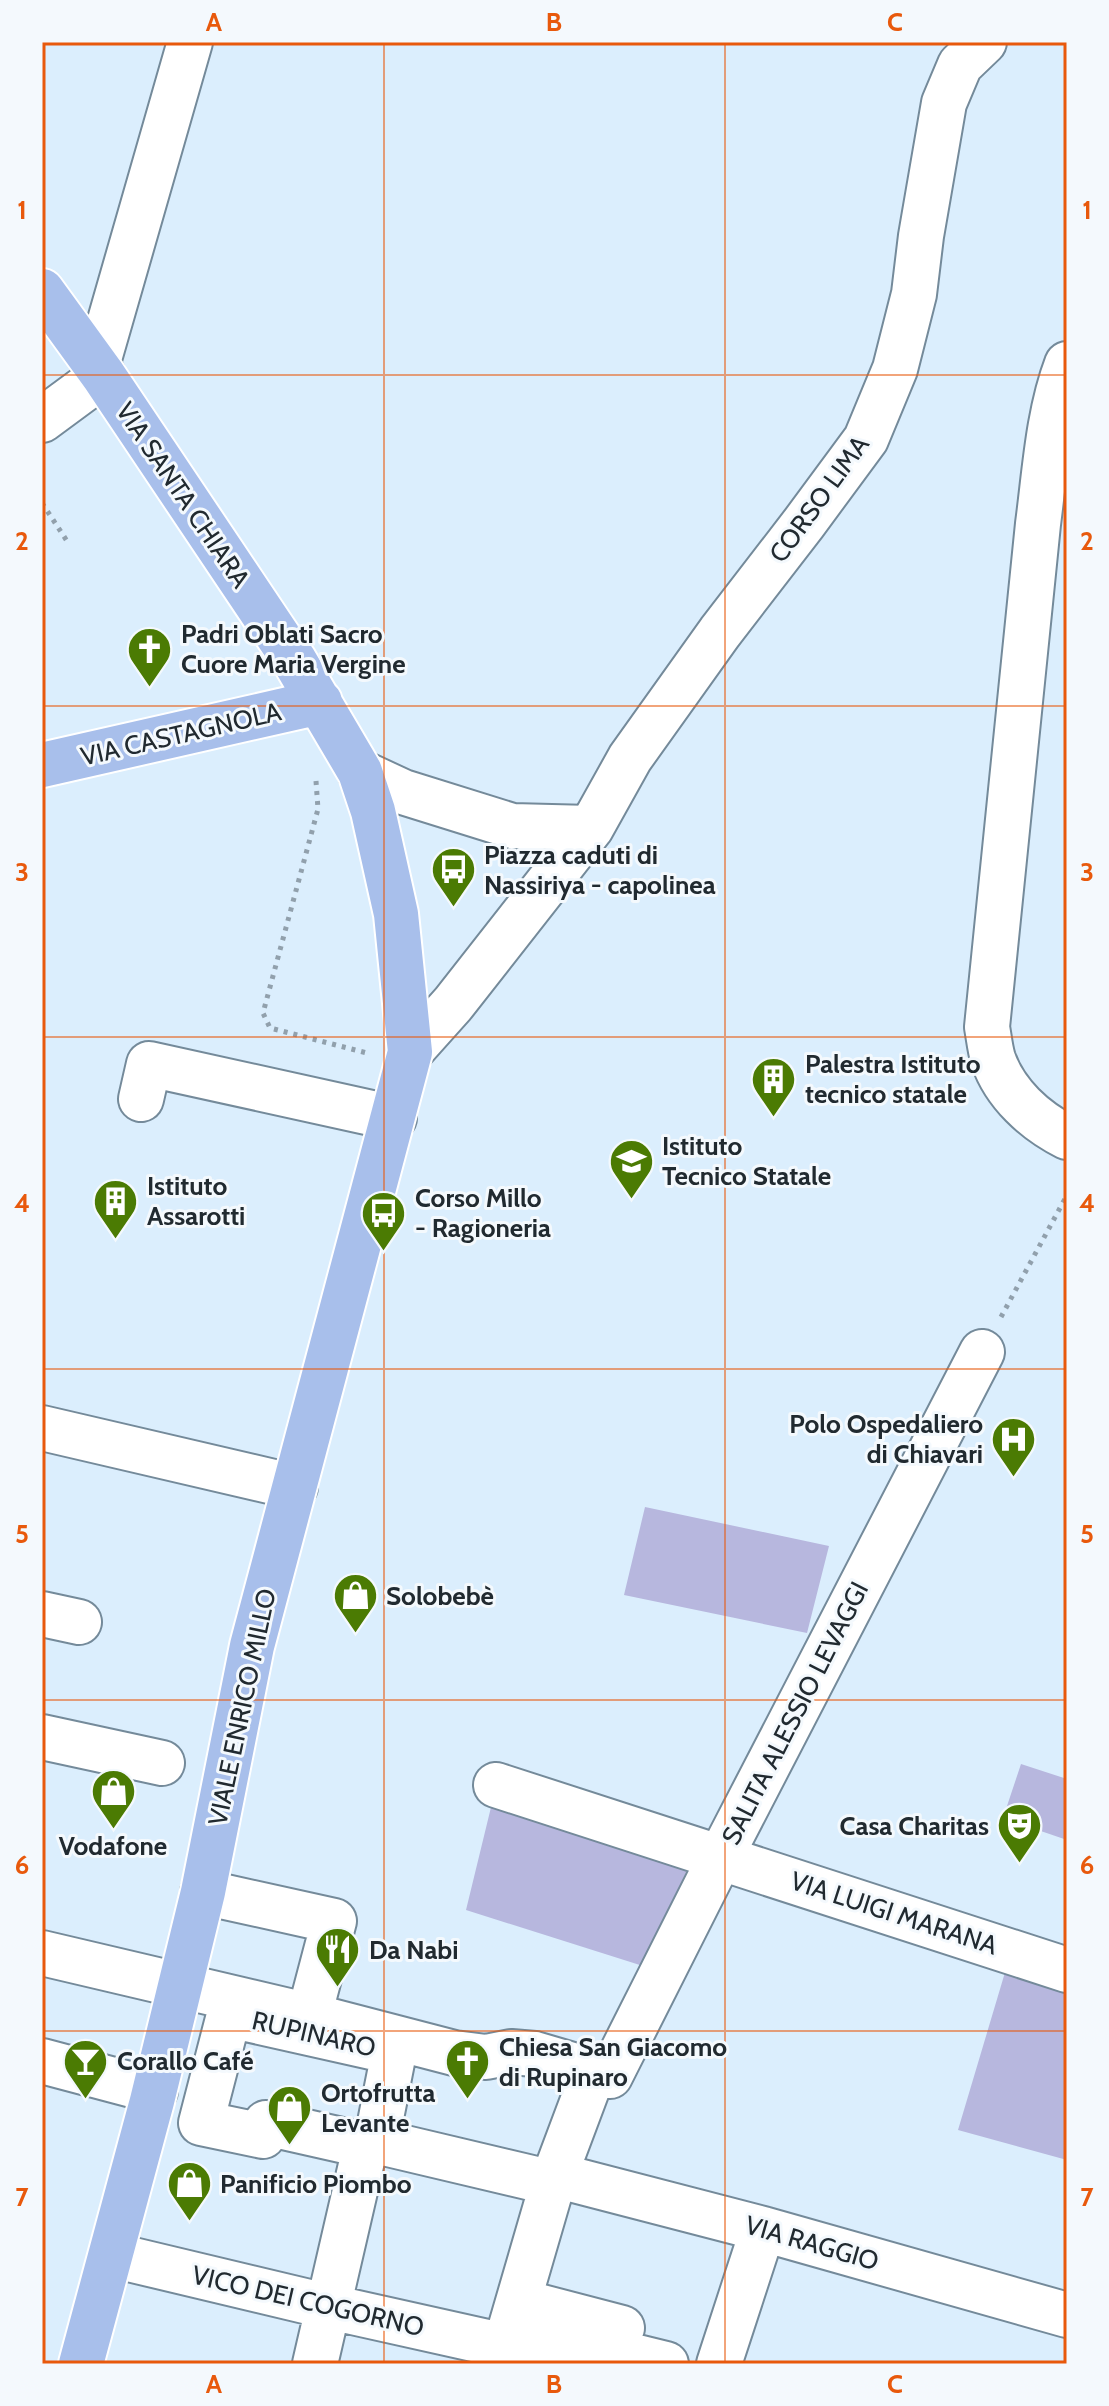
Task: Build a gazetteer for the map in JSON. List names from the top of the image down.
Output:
{
  "streets": {
    "main road": ["VIA SANTA CHIARA", "VIA CASTAGNOLA", "VIALE ENRICO MILLO"],
    "street": [
      "CORSO LIMA",
      "SALITA ALESSIO LEVAGGI",
      "VIA LUIGI MARANA",
      "RUPINARO",
      "VIA RAGGIO",
      "VICO DEI COGORNO"
    ]
  },
  "crossings": [
    ["VIA SANTA CHIARA", "VIA CASTAGNOLA"],
    ["VIA SANTA CHIARA", "VIALE ENRICO MILLO"],
    ["CORSO LIMA", "VIALE ENRICO MILLO"],
    ["VIALE ENRICO MILLO", "VICO DEI COGORNO"],
    ["SALITA ALESSIO LEVAGGI", "VIA LUIGI MARANA"],
    ["SALITA ALESSIO LEVAGGI", "VIA RAGGIO"],
    ["SALITA ALESSIO LEVAGGI", "VICO DEI COGORNO"],
    ["RUPINARO", "VIA RAGGIO"]
  ],
  "places": {
    "church": ["Padri Oblati Sacro Cuore Maria Vergine", "Chiesa San Giacomo di Rupinaro"],
    "bus stop": ["Piazza caduti di Nassiriya - capolinea", "Corso Millo - Ragioneria"],
    "building": ["Palestra Istituto tecnico statale", "Istituto Assarotti"],
    "school or university": ["Istituto Tecnico Statale"],
    "hospital": ["Polo Ospedaliero di Chiavari"],
    "shop": [
      "Solobebè",
      "Vodafone",
      "Ortofrutta Levante",
      "Panificio Piombo"
    ],
    "theatre": ["Casa Charitas"],
    "restaurant": ["Da Nabi"],
    "bar": ["Corallo Café"]
  },
  "grid": {
    "columns": ["A", "B", "C"],
    "rows": [
      "1",
      "2",
      "3",
      "4",
      "5",
      "6",
      "7"
    ]
  }
}
